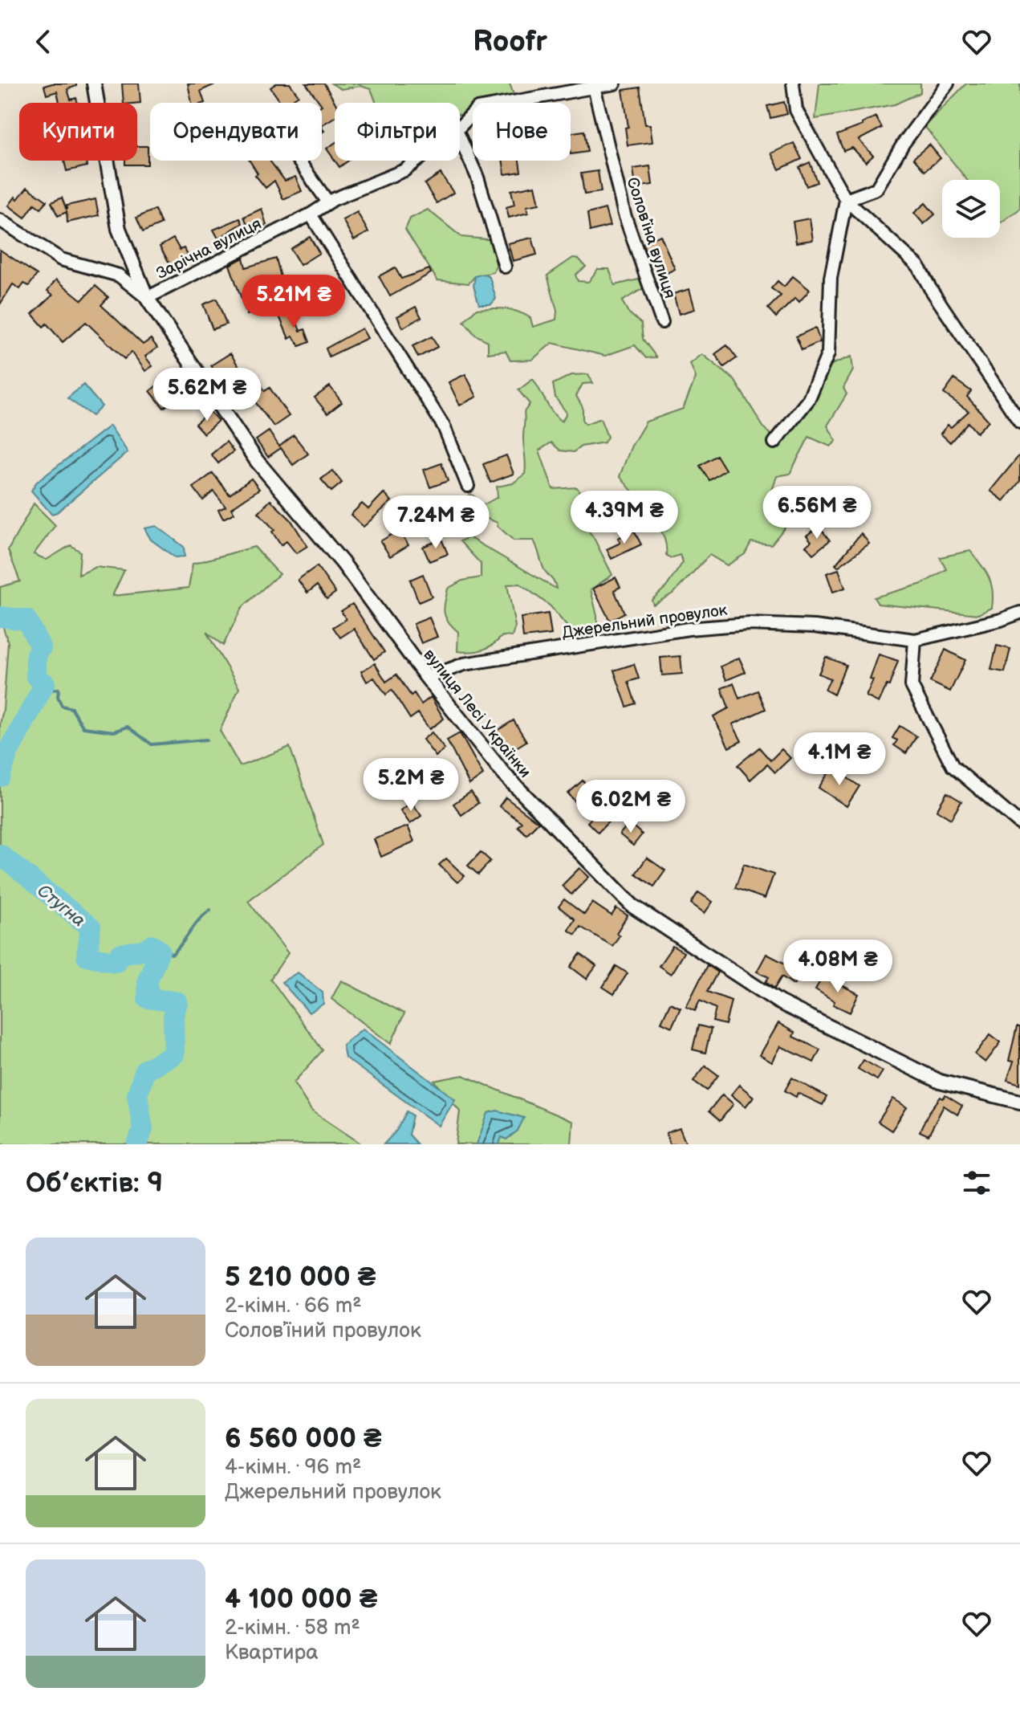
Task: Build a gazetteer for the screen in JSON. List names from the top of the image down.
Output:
{
  "streets": {
    "street": [
      "Соловʼїна вулиця",
      "Зарічна вулиця",
      "Джерельний провулок",
      "вулиця Лесі Українки"
    ]
  },
  "crossings": [
    ["Зарічна вулиця", "вулиця Лесі Українки"],
    ["Джерельний провулок", "вулиця Лесі Українки"]
  ],
  "water": ["Стугна"],
  "page": {
    "header": "Roofr",
    "chip": [
      "Купити",
      "Орендувати",
      "Фільтри",
      "Нове"
    ],
    "price": [
      "5.21M ₴",
      "5.62M ₴",
      "6.56M ₴",
      "4.39M ₴",
      "7.24M ₴",
      "4.1M ₴",
      "5.2M ₴",
      "6.02M ₴",
      "4.08M ₴"
    ],
    "heading": "Об’єктів: 9",
    "list": [
      {
        "name": "5 210 000 ₴",
        "note": "2-кімн. · 66 m² · Соловʼїний провулок"
      },
      {
        "name": "6 560 000 ₴",
        "note": "4-кімн. · 96 m² · Джерельний провулок"
      },
      {
        "name": "4 100 000 ₴",
        "note": "2-кімн. · 58 m² · Квартира"
      }
    ]
  }
}
